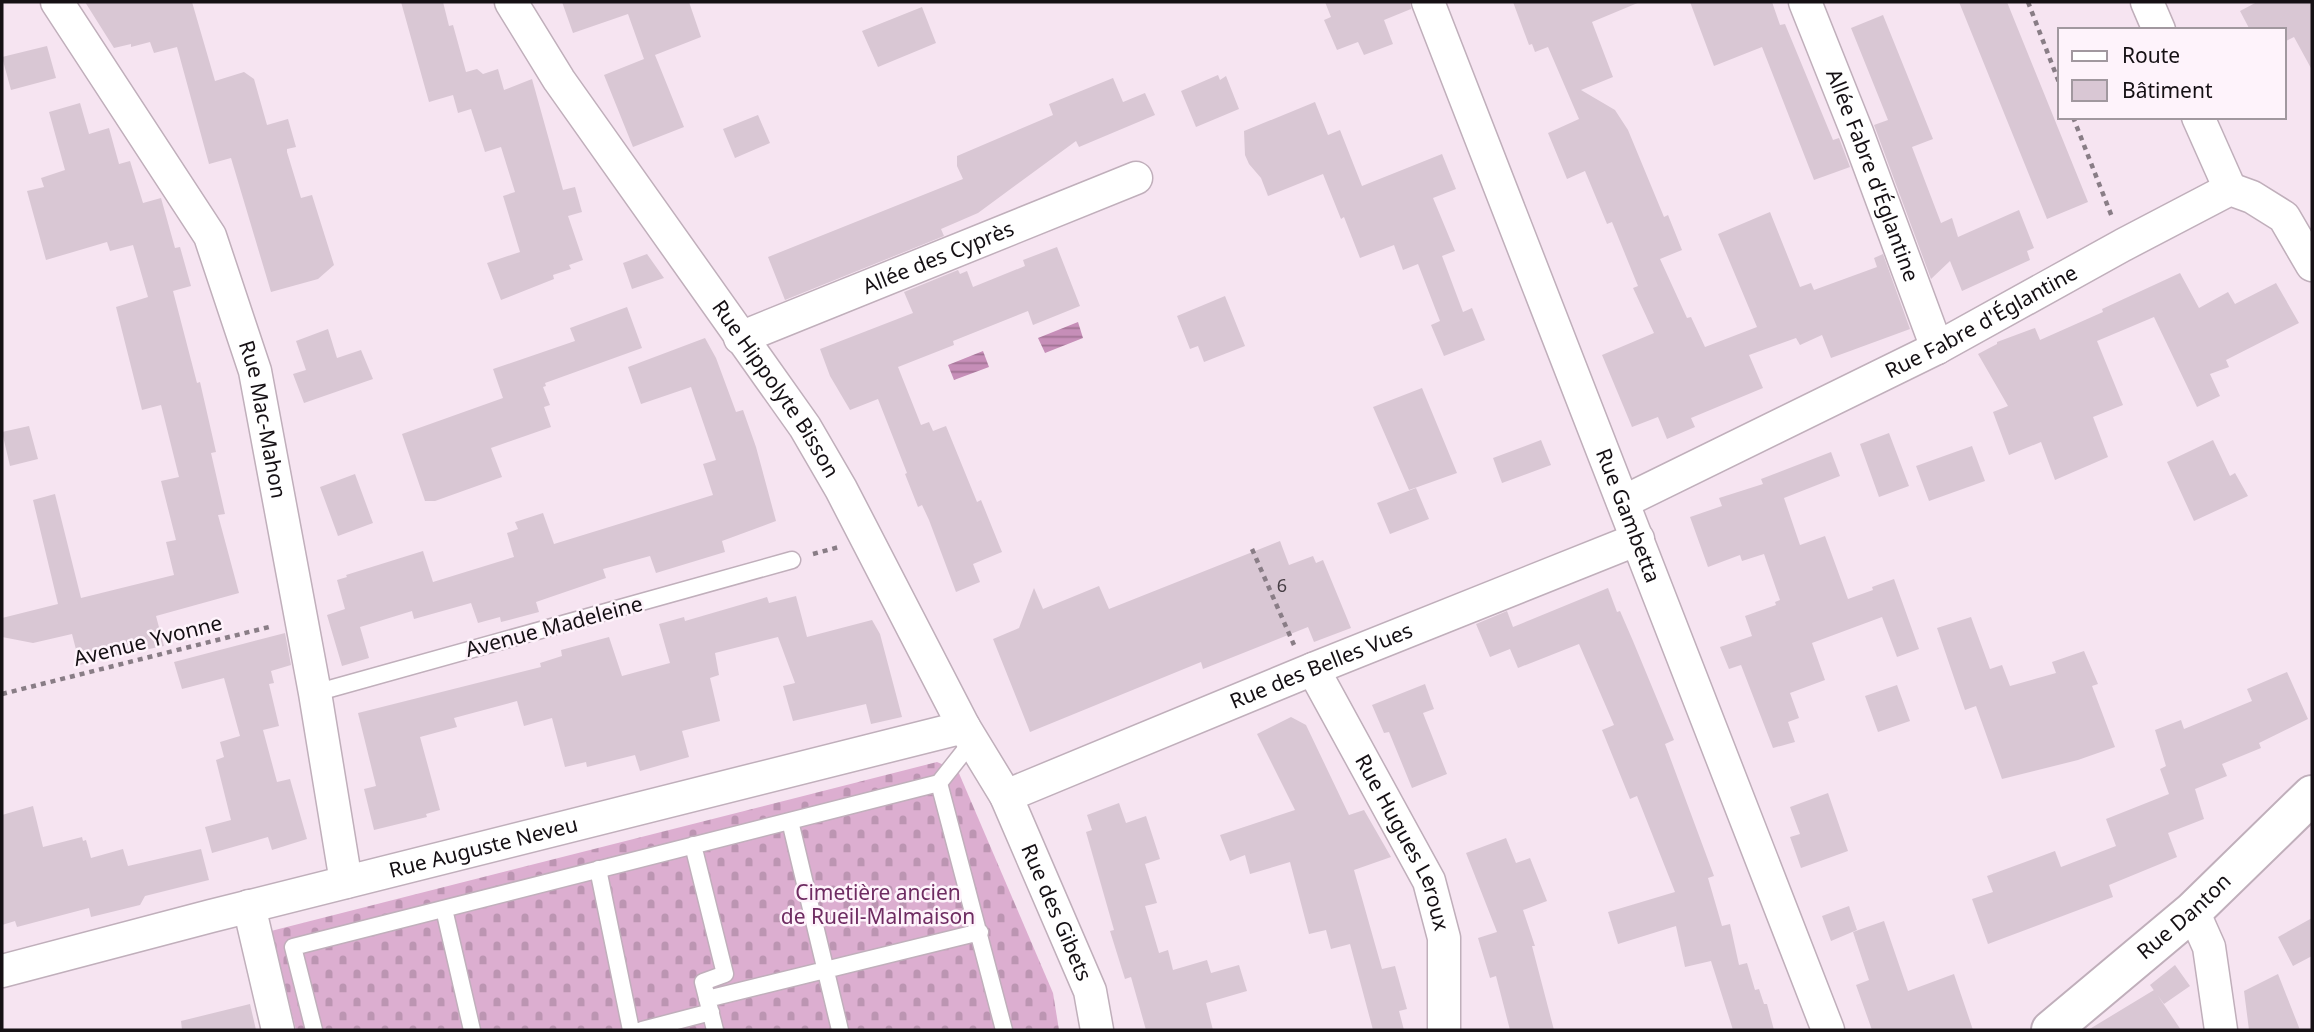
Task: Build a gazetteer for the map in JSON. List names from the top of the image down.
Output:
{
  "streets": {
    "street": [
      "Allée Fabre d'Églantine",
      "Allée des Cyprès",
      "Rue Fabre d'Églantine",
      "Rue Hippolyte Bisson",
      "Rue Mac-Mahon",
      "Rue Gambetta",
      "Rue des Belles Vues",
      "Rue Hugues Leroux",
      "Rue Auguste Neveu",
      "Rue des Gibets",
      "Rue Danton"
    ],
    "lane": ["Avenue Madeleine"],
    "path": ["Avenue Yvonne"]
  },
  "crossings": [
    ["Allée Fabre d'Églantine", "Rue Fabre d'Églantine"],
    ["Allée des Cyprès", "Rue Hippolyte Bisson"],
    ["Rue Fabre d'Églantine", "Rue Gambetta"],
    ["Rue Hippolyte Bisson", "Rue des Belles Vues"],
    ["Rue Hippolyte Bisson", "Rue Auguste Neveu"],
    ["Rue Hippolyte Bisson", "Rue des Gibets"],
    ["Rue Mac-Mahon", "Avenue Madeleine"],
    ["Rue Mac-Mahon", "Avenue Yvonne"],
    ["Rue Mac-Mahon", "Rue Auguste Neveu"],
    ["Rue Gambetta", "Rue des Belles Vues"],
    ["Rue des Belles Vues", "Rue Hugues Leroux"],
    ["Rue des Belles Vues", "Rue des Gibets"]
  ],
  "parks": ["Cimetière ancien de Rueil-Malmaison"],
  "house_numbers": ["6"],
  "legend": ["Route", "Bâtiment"]
}
